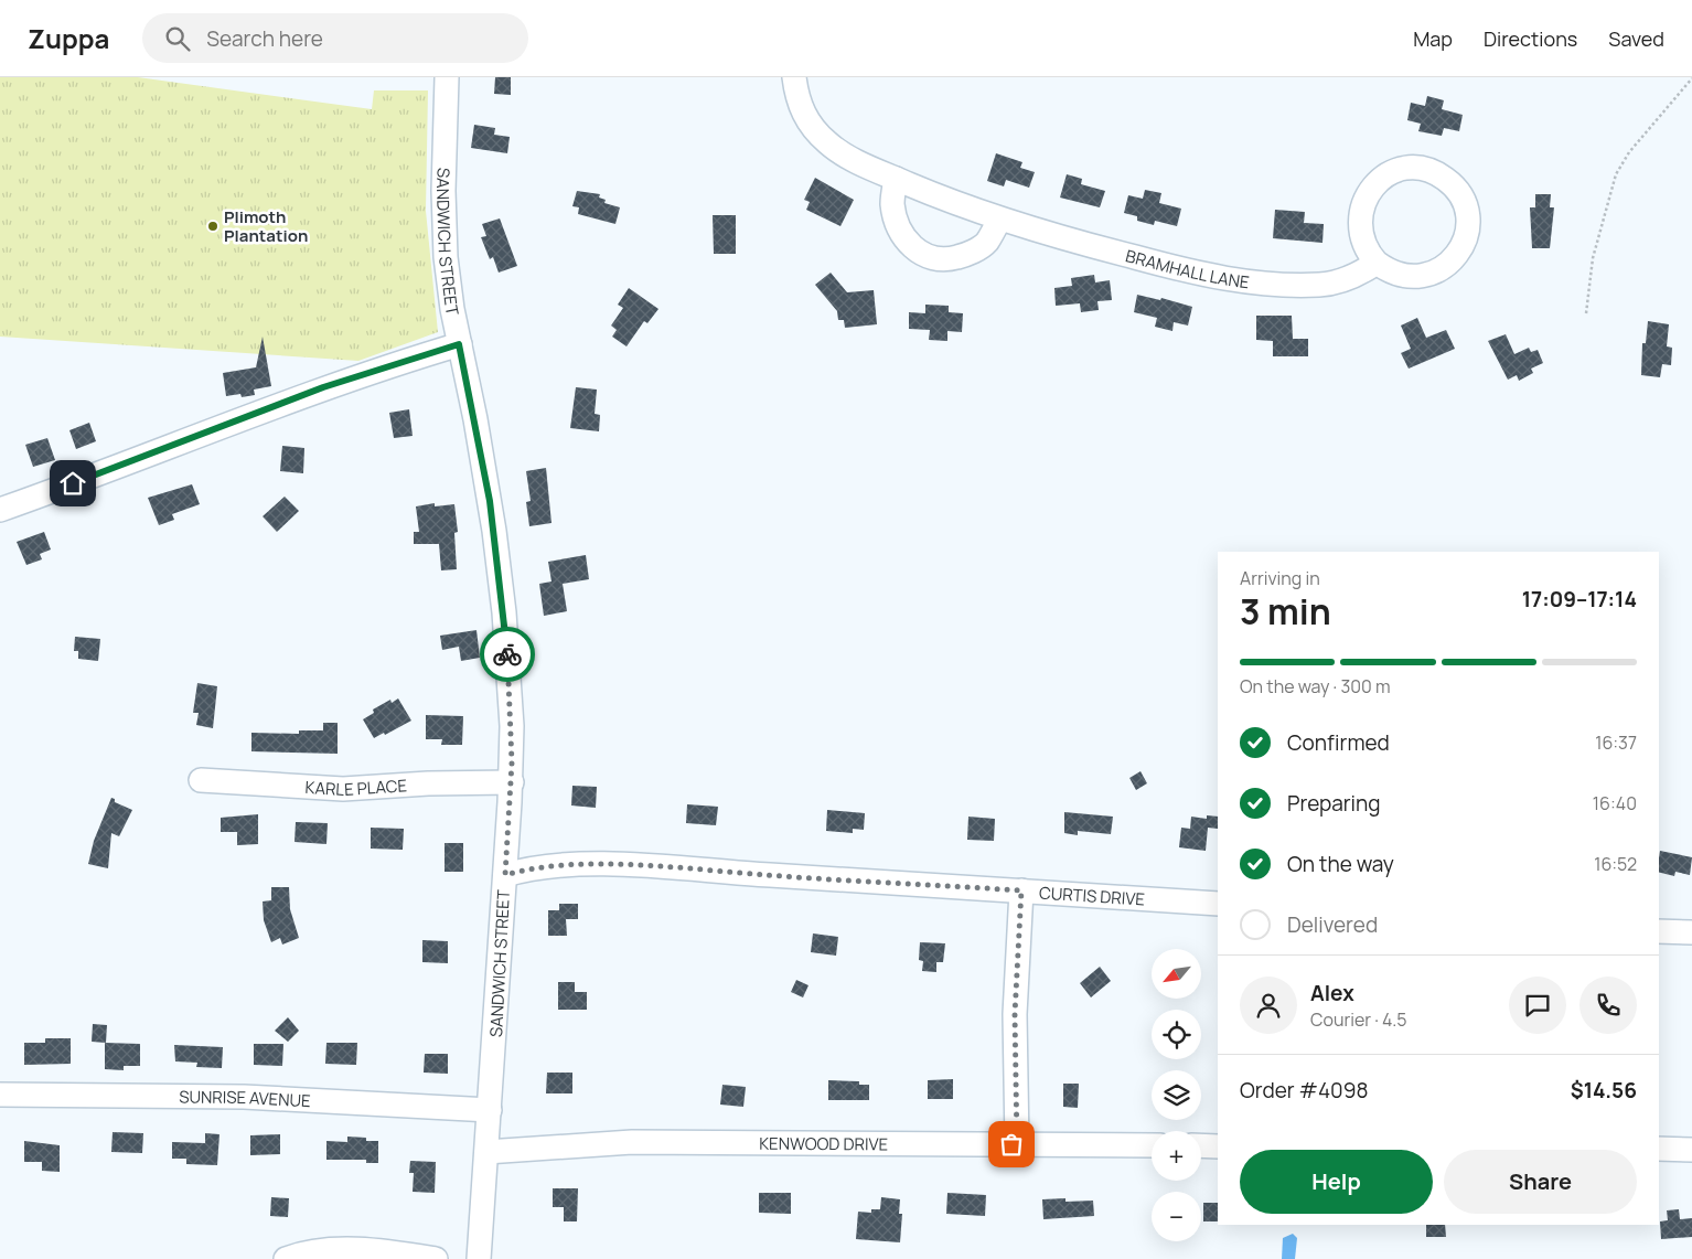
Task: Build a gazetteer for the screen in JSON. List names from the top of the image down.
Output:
{
  "streets": {
    "street": [
      "SANDWICH STREET",
      "BRAMHALL LANE",
      "KARLE PLACE",
      "CURTIS DRIVE",
      "SUNRISE AVENUE",
      "KENWOOD DRIVE"
    ]
  },
  "crossings": [
    ["SANDWICH STREET", "KARLE PLACE"],
    ["SANDWICH STREET", "CURTIS DRIVE"],
    ["SANDWICH STREET", "SUNRISE AVENUE"],
    ["SANDWICH STREET", "KENWOOD DRIVE"]
  ],
  "places": ["Plimoth Plantation"],
  "north": "bottom left",
  "page": {
    "header": "Zuppa",
    "search": "Search here",
    "nav": ["Map", "Directions", "Saved"],
    "heading": ["3 min", "Arriving in", "17:09–17:14"],
    "panel": [
      "Alex",
      "Courier · 4.5",
      "Order #4098",
      "$14.56"
    ],
    "bar": "On the way · 300 m",
    "list": [
      ["Confirmed", "16:37"],
      ["Preparing", "16:40"],
      ["On the way", "16:52"],
      "Delivered"
    ],
    "map_buttons": ["+", "−"],
    "buttons": ["Help", "Share"]
  }
}
